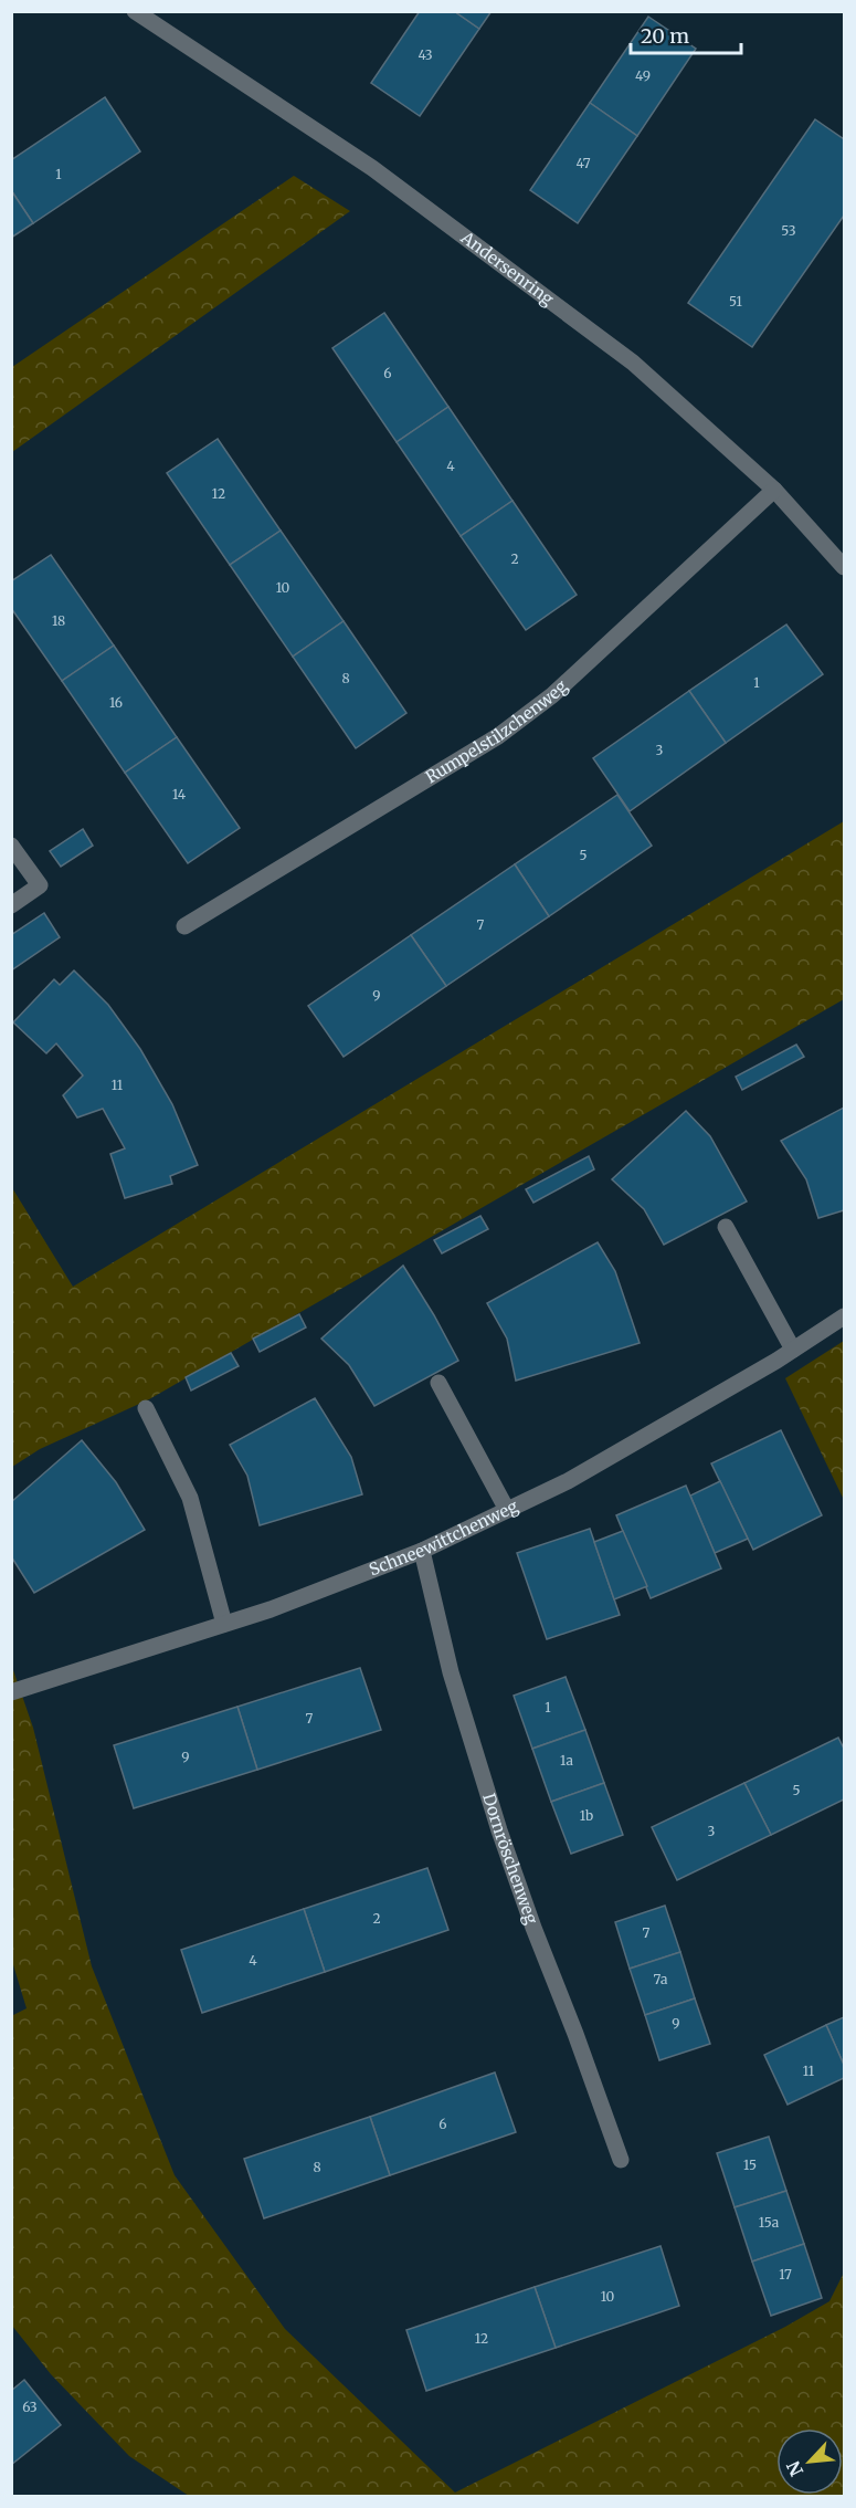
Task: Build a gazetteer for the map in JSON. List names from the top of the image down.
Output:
{
  "streets": {
    "street": [
      "Andersenring",
      "Rumpelstilzchenweg",
      "Schneewittchenweg",
      "Dornröschenweg"
    ]
  },
  "crossings": [
    ["Andersenring", "Rumpelstilzchenweg"],
    ["Schneewittchenweg", "Dornröschenweg"]
  ],
  "house_numbers": [
    "43",
    "49",
    "47",
    "1",
    "53",
    "51",
    "6",
    "4",
    "12",
    "2",
    "10",
    "18",
    "8",
    "1",
    "16",
    "3",
    "14",
    "5",
    "7",
    "9",
    "11",
    "1",
    "7",
    "9",
    "1a",
    "5",
    "1b",
    "3",
    "2",
    "7",
    "4",
    "7a",
    "9",
    "11",
    "6",
    "15",
    "8",
    "15a",
    "17",
    "10",
    "12",
    "63"
  ],
  "scale_bar": "20 m",
  "north": "bottom left"
}
